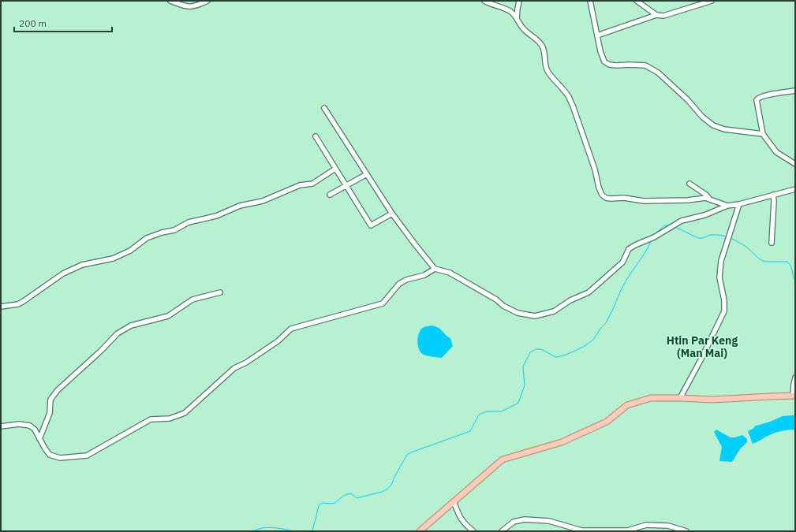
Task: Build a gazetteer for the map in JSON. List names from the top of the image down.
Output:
{
  "districts": ["Htin Par Keng (Man Mai)"],
  "scale_bar": "200 m"
}
